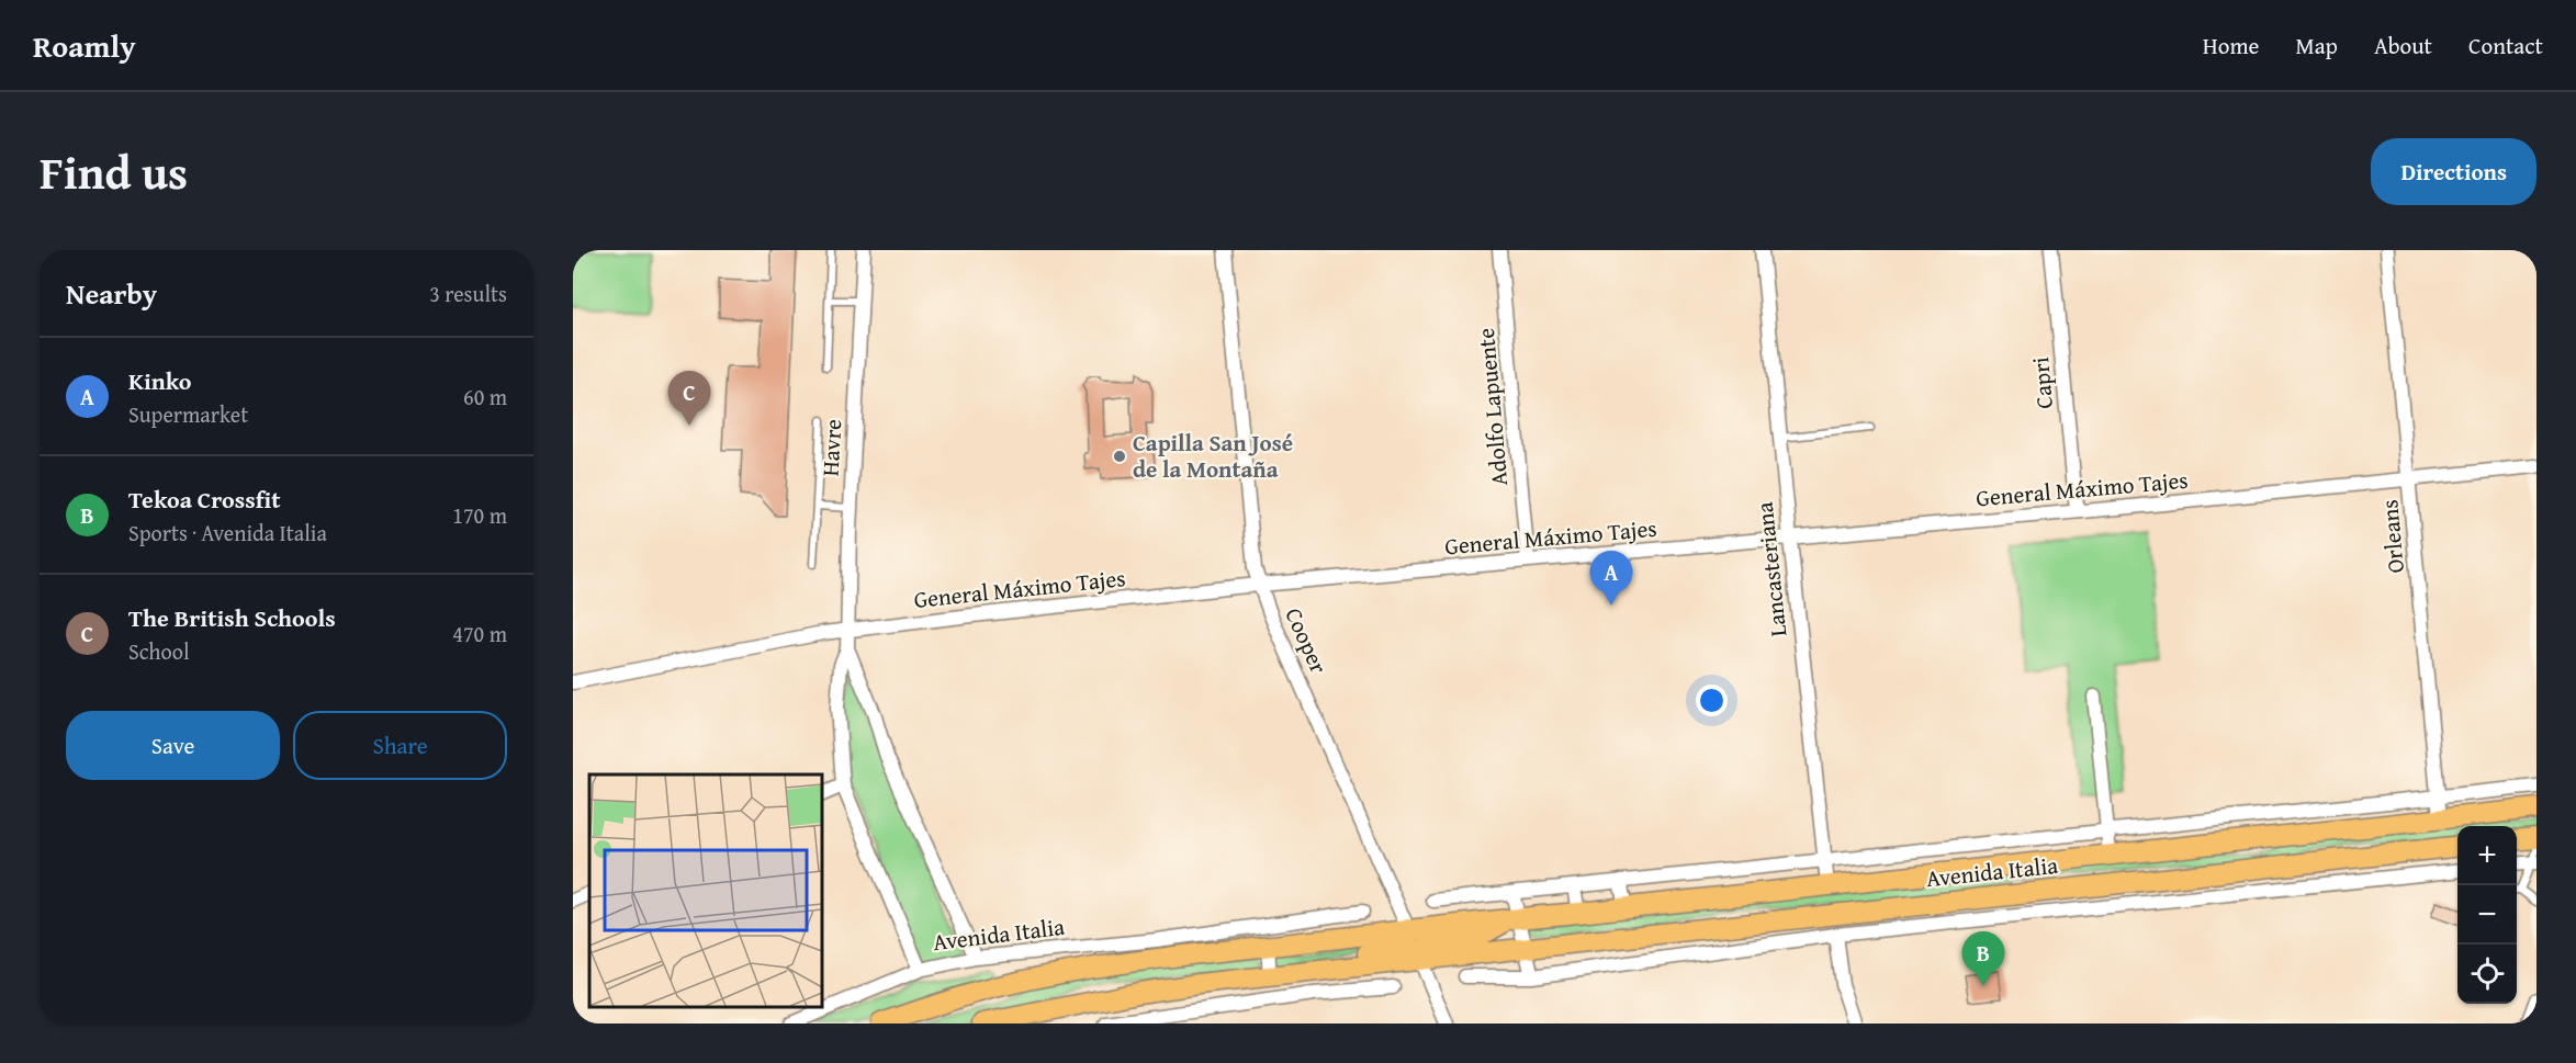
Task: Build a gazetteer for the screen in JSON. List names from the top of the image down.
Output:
{
  "streets": {
    "main road": ["Avenida Italia"],
    "street": [
      "Capri",
      "Adolfo Lapuente",
      "Havre",
      "General Máximo Tajes",
      "Orleans",
      "Lancasteriana",
      "Cooper"
    ]
  },
  "crossings": [
    ["Capri", "General Máximo Tajes"],
    ["Adolfo Lapuente", "General Máximo Tajes"],
    ["Havre", "General Máximo Tajes"],
    ["Havre", "Avenida Italia"],
    ["General Máximo Tajes", "Orleans"],
    ["General Máximo Tajes", "Lancasteriana"],
    ["General Máximo Tajes", "Cooper"],
    ["Orleans", "Avenida Italia"],
    ["Lancasteriana", "Avenida Italia"],
    ["Cooper", "Avenida Italia"]
  ],
  "places": ["Capilla San José de la Montaña"],
  "page": {
    "header": "Roamly",
    "nav": [
      "Home",
      "Map",
      "About",
      "Contact"
    ],
    "title": "Find us",
    "buttons": [
      "Directions",
      ["Save", "Share"]
    ],
    "heading": ["Nearby", "3 results"],
    "list": [
      {
        "mark": "A",
        "name": "Kinko",
        "note": "Supermarket",
        "value": "60 m"
      },
      {
        "mark": "B",
        "name": "Tekoa Crossfit",
        "note": "Sports · Avenida Italia",
        "value": "170 m"
      },
      {
        "mark": "C",
        "name": "The British Schools",
        "note": "School",
        "value": "470 m"
      }
    ],
    "pins": ["C", "A", "B"],
    "map_buttons": ["+", "−"]
  }
}
